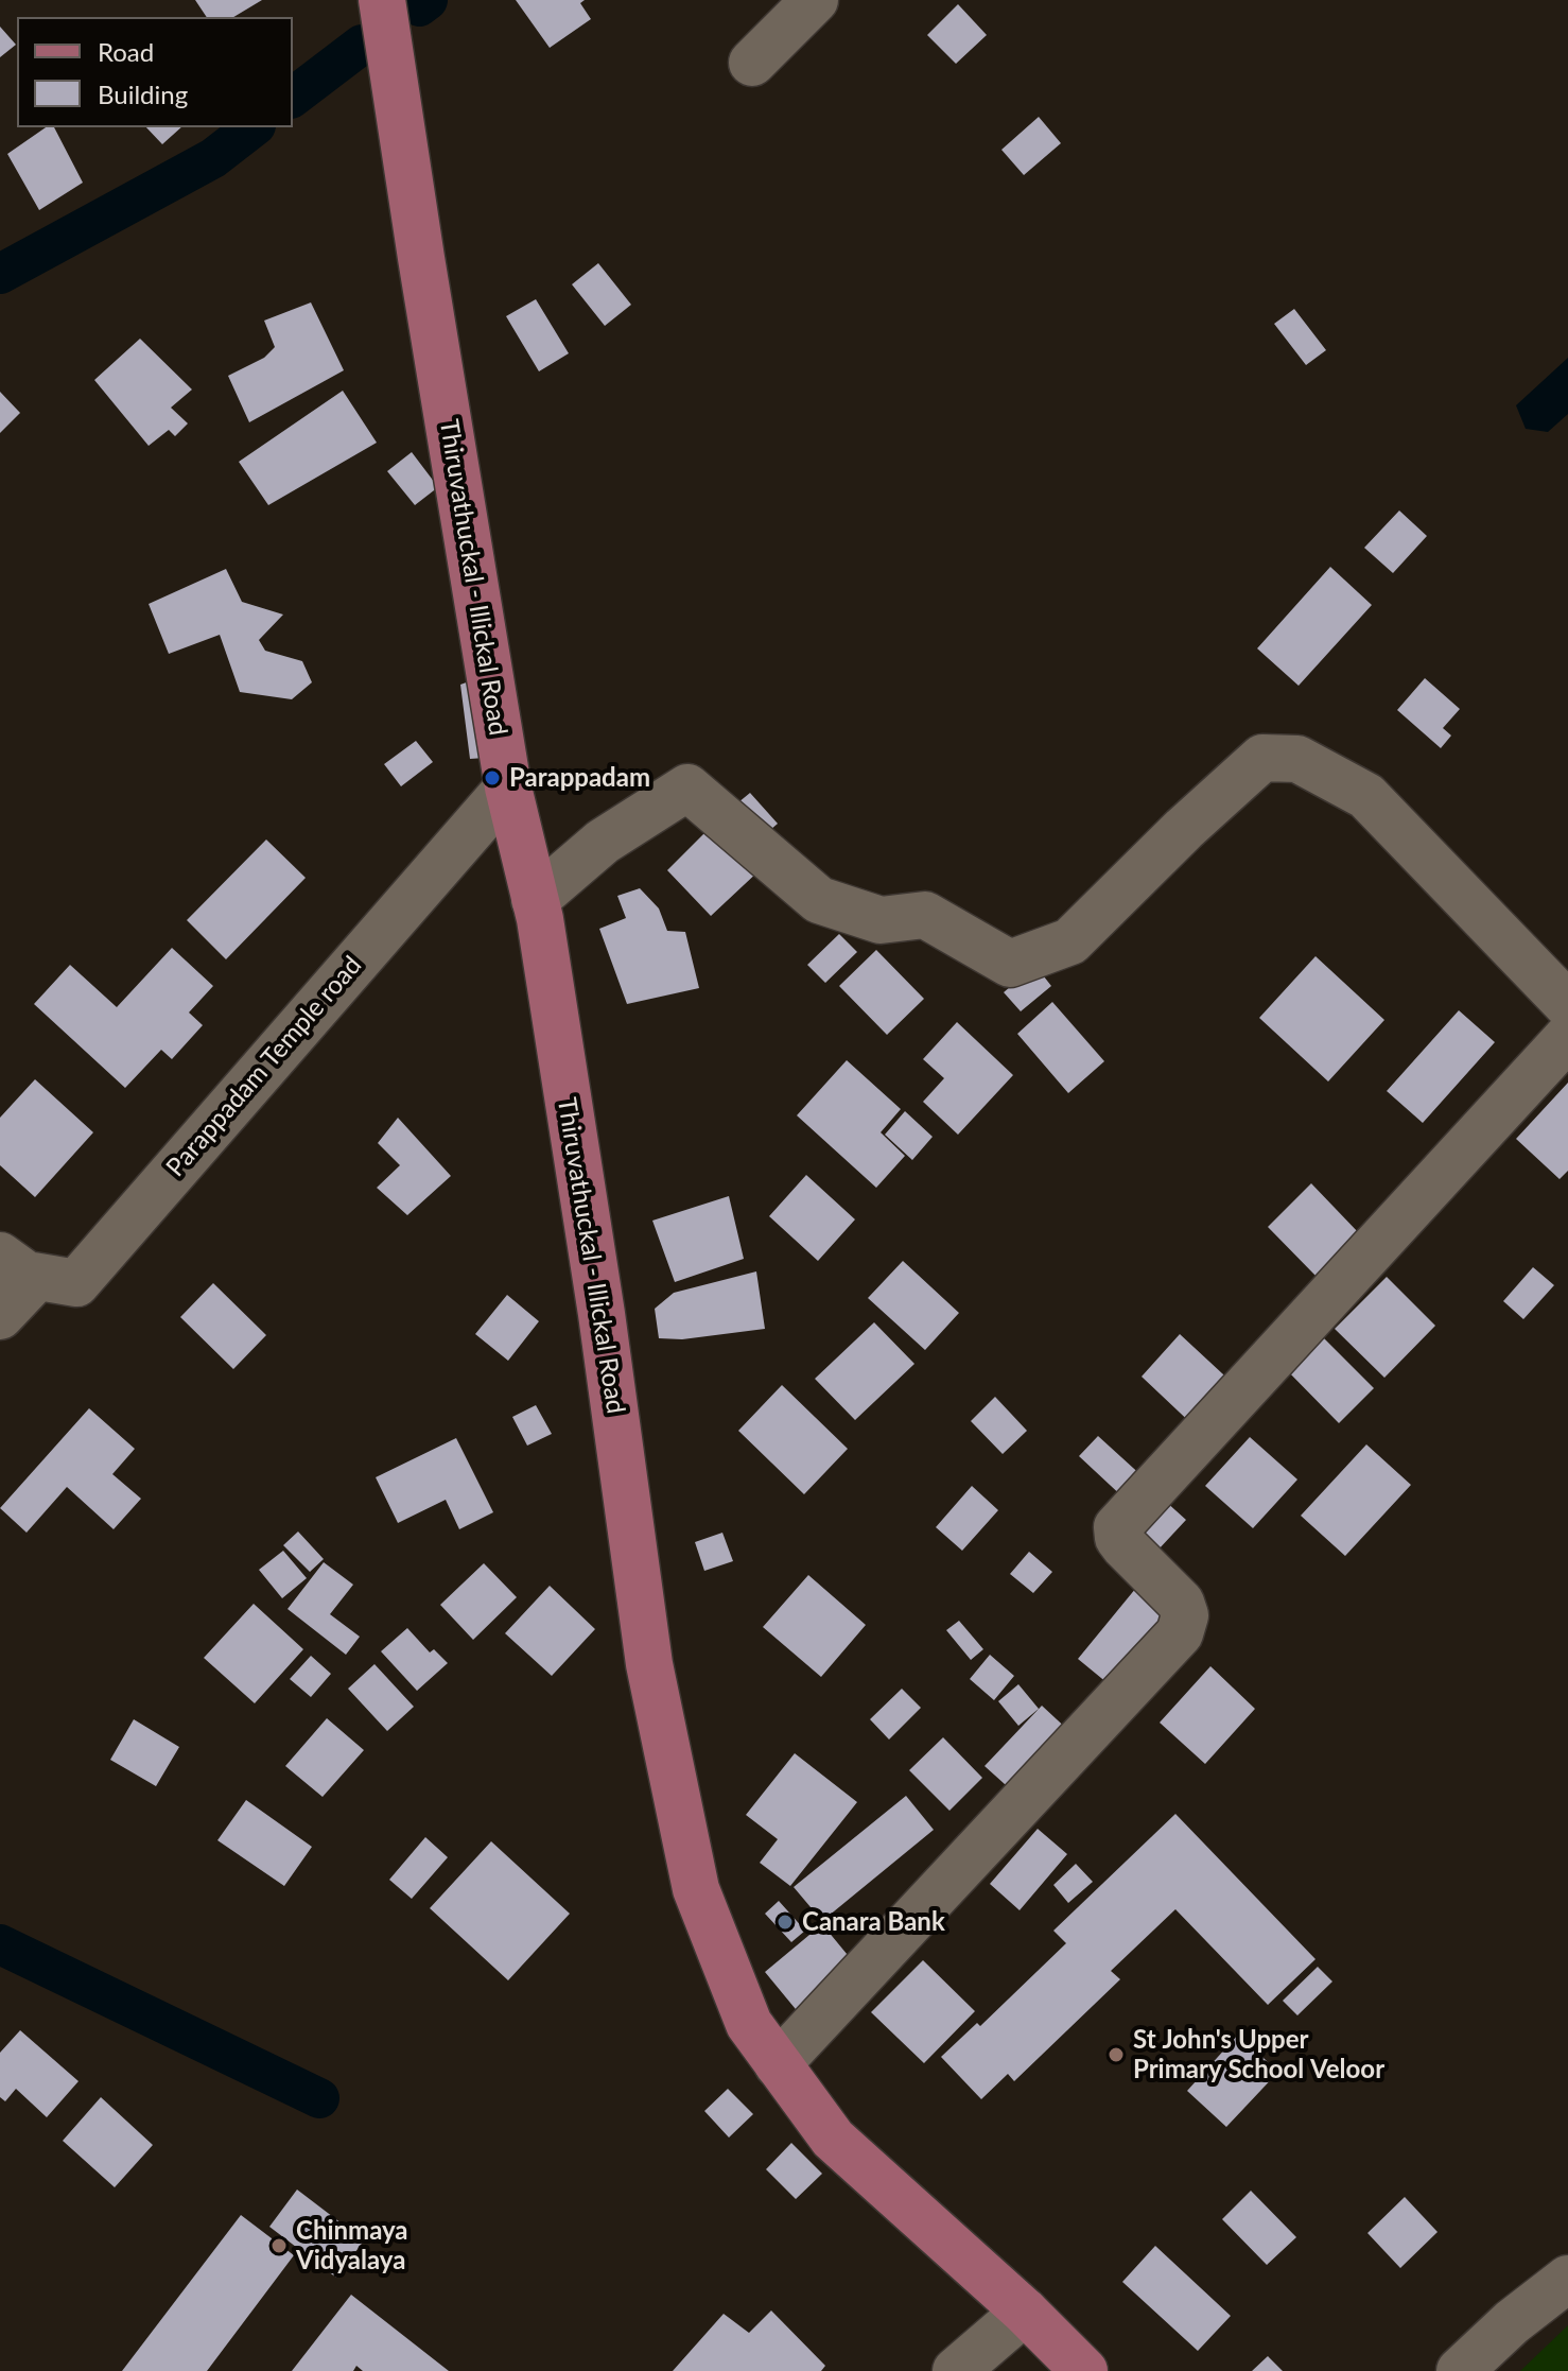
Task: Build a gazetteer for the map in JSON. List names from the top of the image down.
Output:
{
  "streets": {
    "main road": ["Thiruvathuckal - Illickal Road"],
    "street": ["Parappadam Temple road"]
  },
  "crossings": [
    ["Thiruvathuckal - Illickal Road", "Parappadam Temple road"]
  ],
  "places": [
    "Parappadam",
    "Canara Bank",
    "St John's Upper Primary School Veloor",
    "Chinmaya Vidyalaya"
  ],
  "legend": ["Road", "Building"]
}
